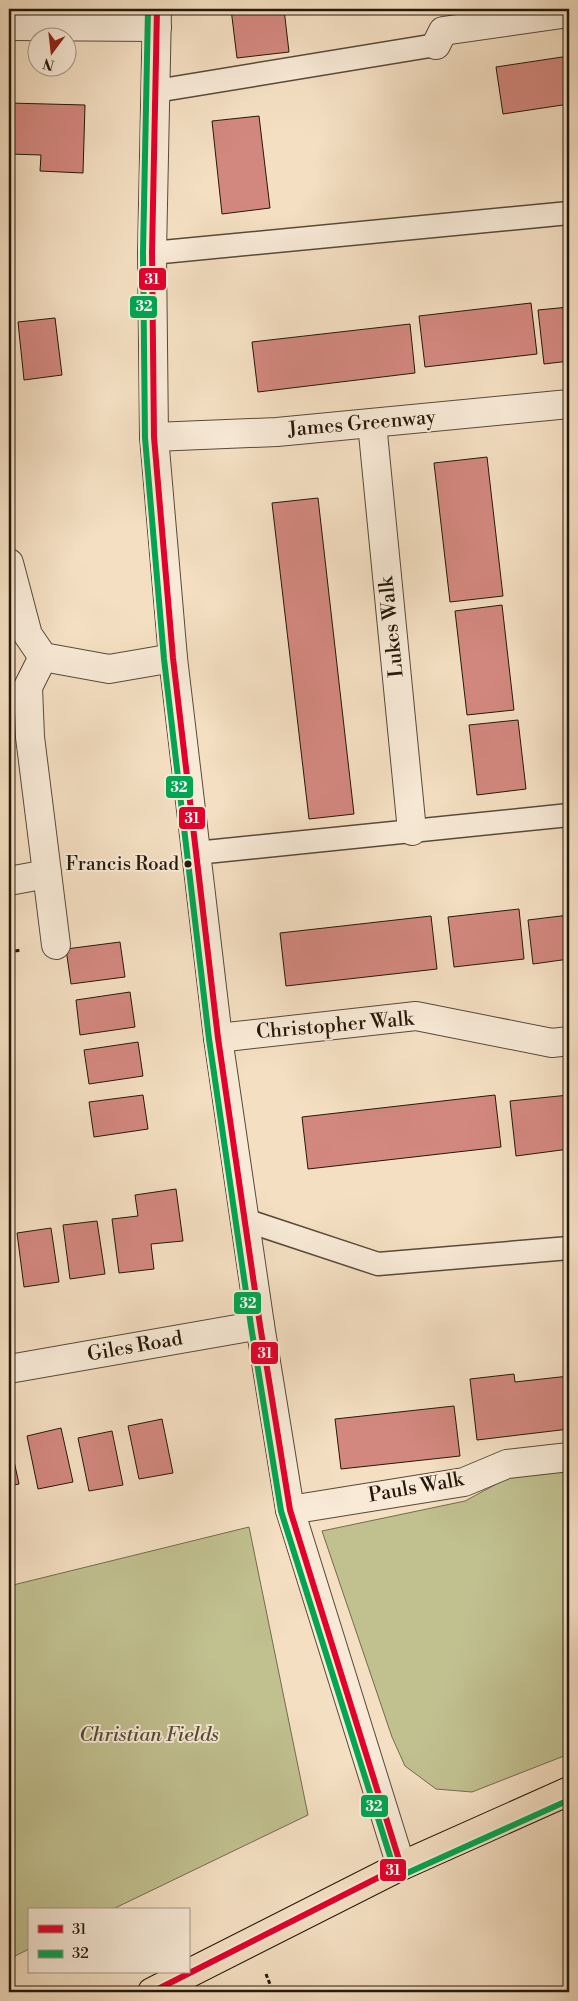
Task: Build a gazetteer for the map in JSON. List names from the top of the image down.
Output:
{
  "streets": {
    "street": [
      "James Greenway",
      "Lukes Walk",
      "Christopher Walk",
      "Giles Road",
      "Pauls Walk"
    ]
  },
  "crossings": [
    ["James Greenway", "Lukes Walk"]
  ],
  "parks": ["Christian Fields"],
  "places": ["Francis Road"],
  "lines": ["transit line 31", "transit line 32"],
  "legend": ["31", "32"],
  "north": "bottom"
}
